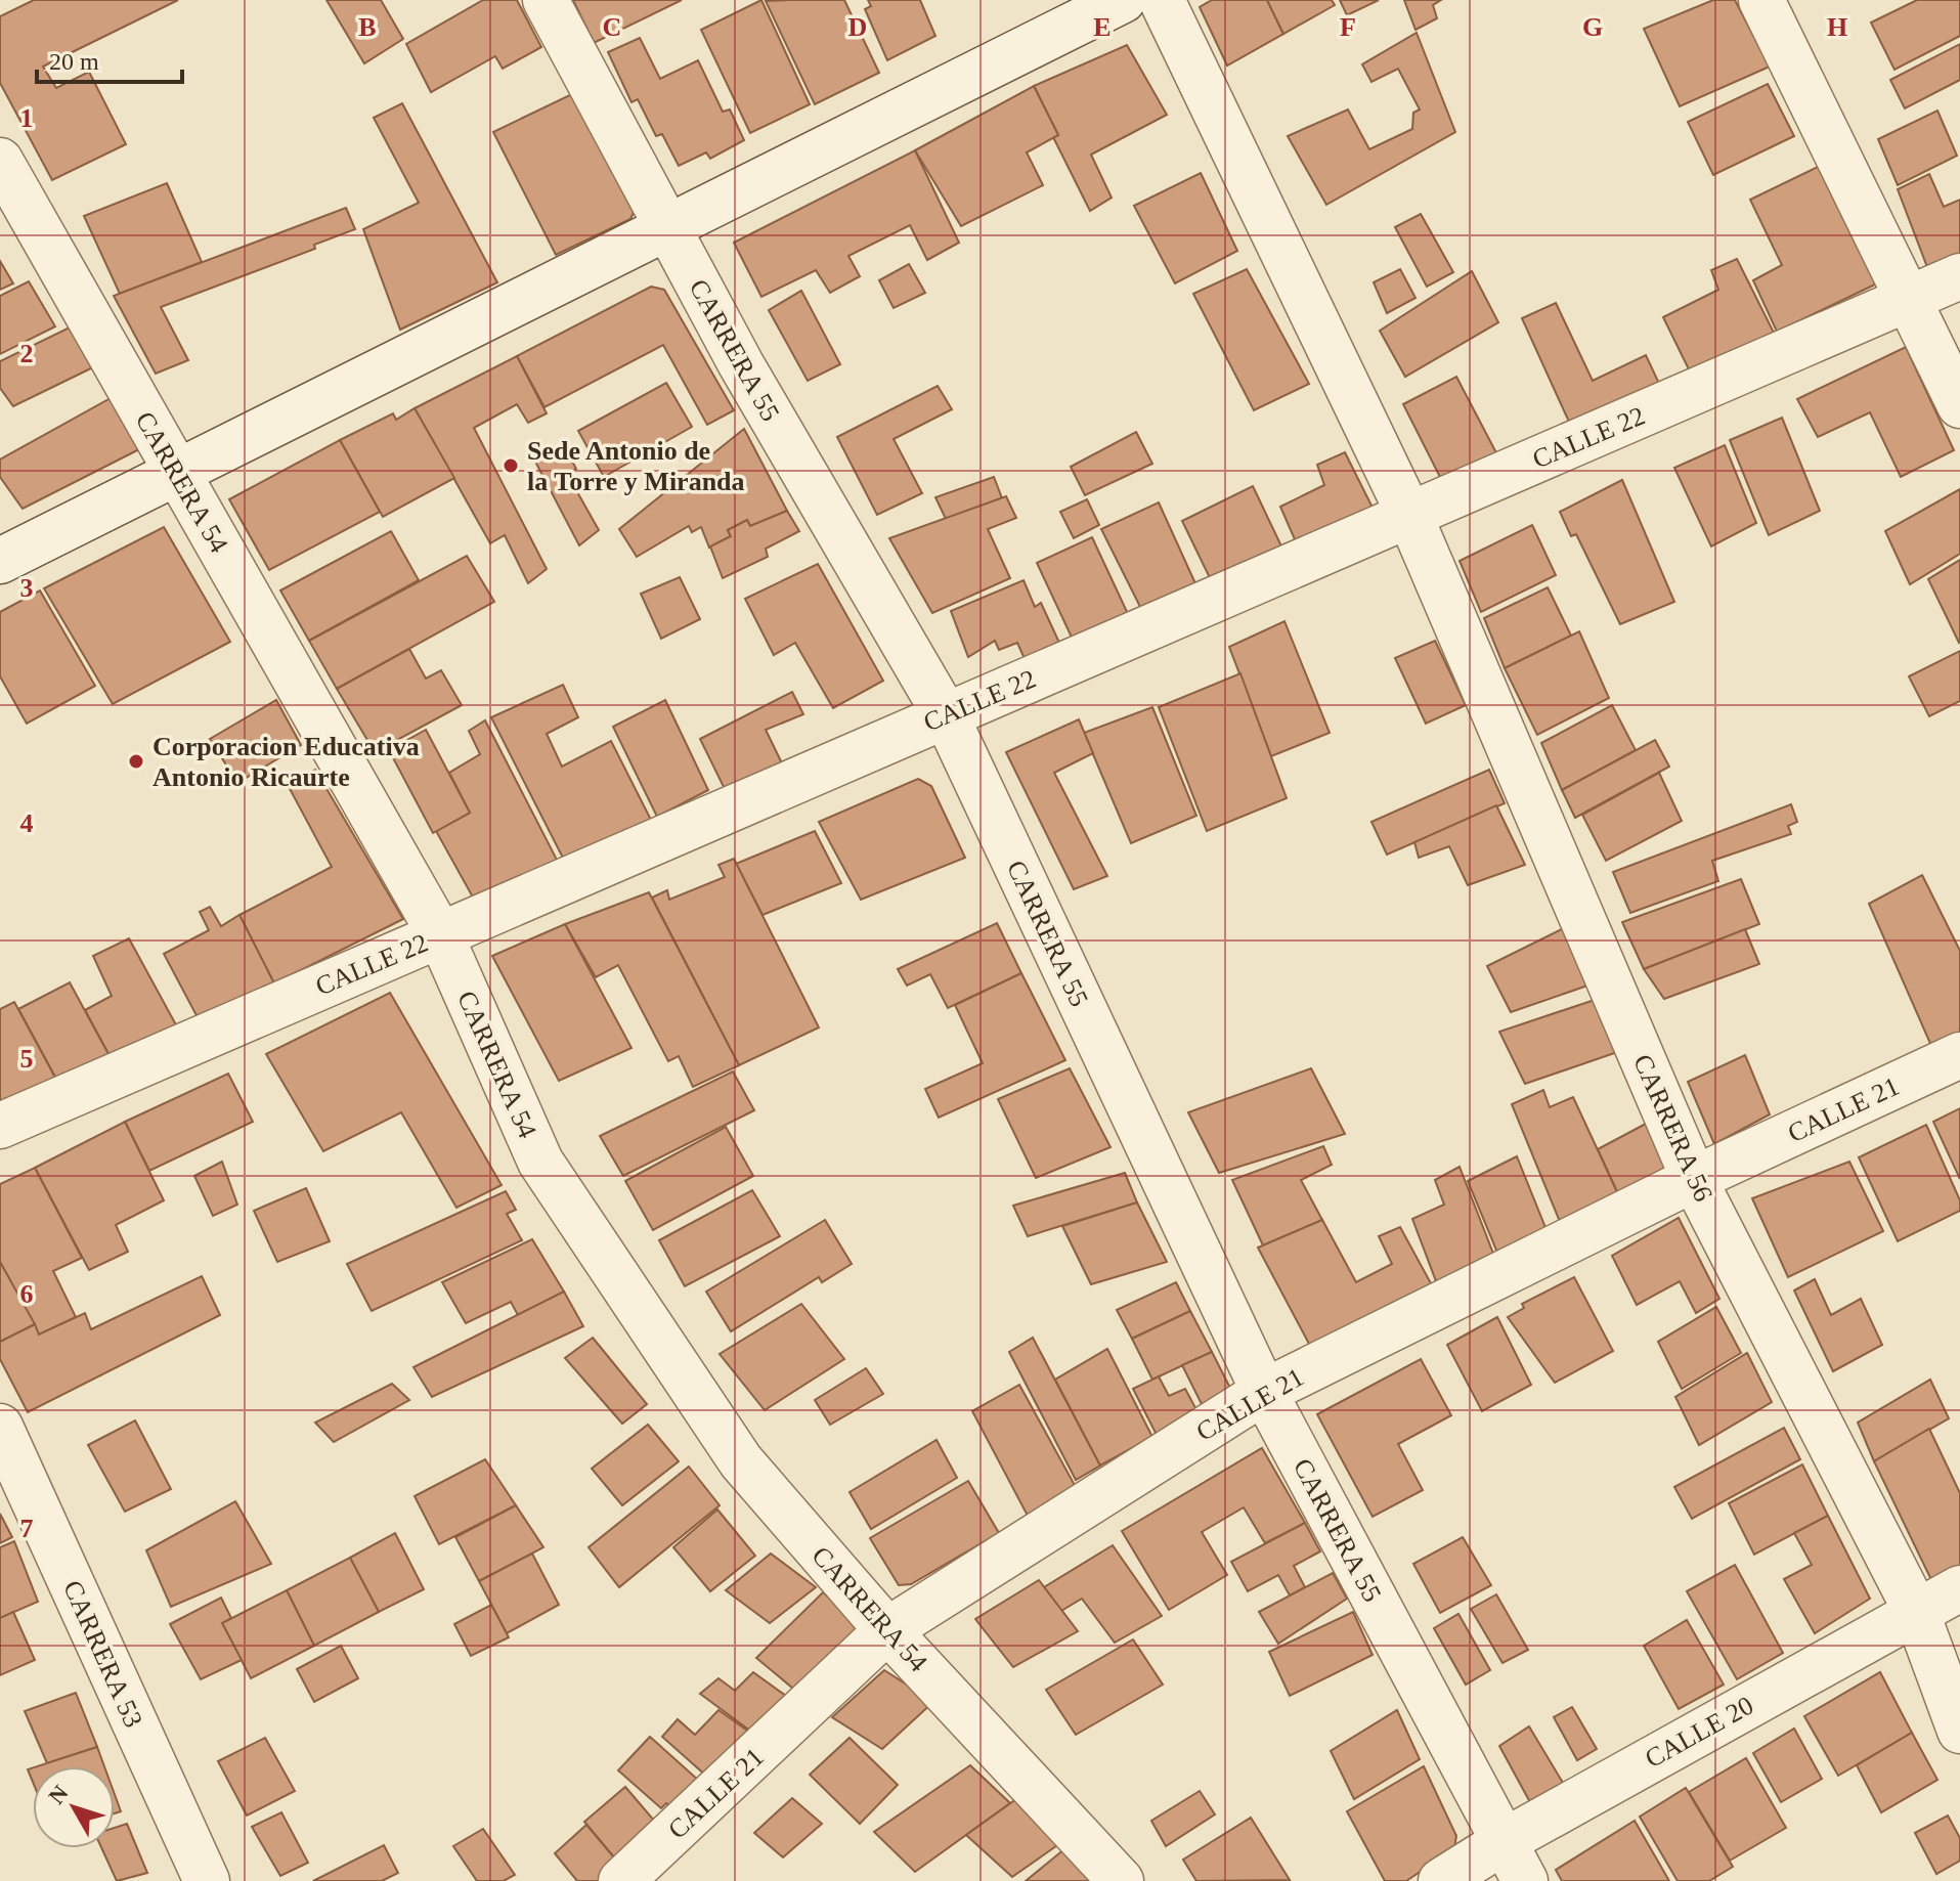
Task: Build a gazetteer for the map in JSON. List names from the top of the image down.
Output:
{
  "streets": {
    "street": [
      "CARRERA 55",
      "CALLE 22",
      "CARRERA 54",
      "CALLE 21",
      "CARRERA 56",
      "CARRERA 53",
      "CALLE 20"
    ]
  },
  "crossings": [
    ["CARRERA 55", "CALLE 22"],
    ["CARRERA 55", "CALLE 21"],
    ["CARRERA 55", "CALLE 20"],
    ["CALLE 22", "CARRERA 54"],
    ["CALLE 22", "CARRERA 56"],
    ["CARRERA 54", "CALLE 21"],
    ["CALLE 21", "CARRERA 56"],
    ["CARRERA 56", "CALLE 20"]
  ],
  "places": ["Sede Antonio de la Torre y Miranda", "Corporacion Educativa Antonio Ricaurte"],
  "scale_bar": "20 m",
  "north": "top left",
  "grid": {
    "columns": [
      "B",
      "C",
      "D",
      "E",
      "F",
      "G",
      "H"
    ],
    "rows": [
      "1",
      "2",
      "3",
      "4",
      "5",
      "6",
      "7"
    ]
  }
}
